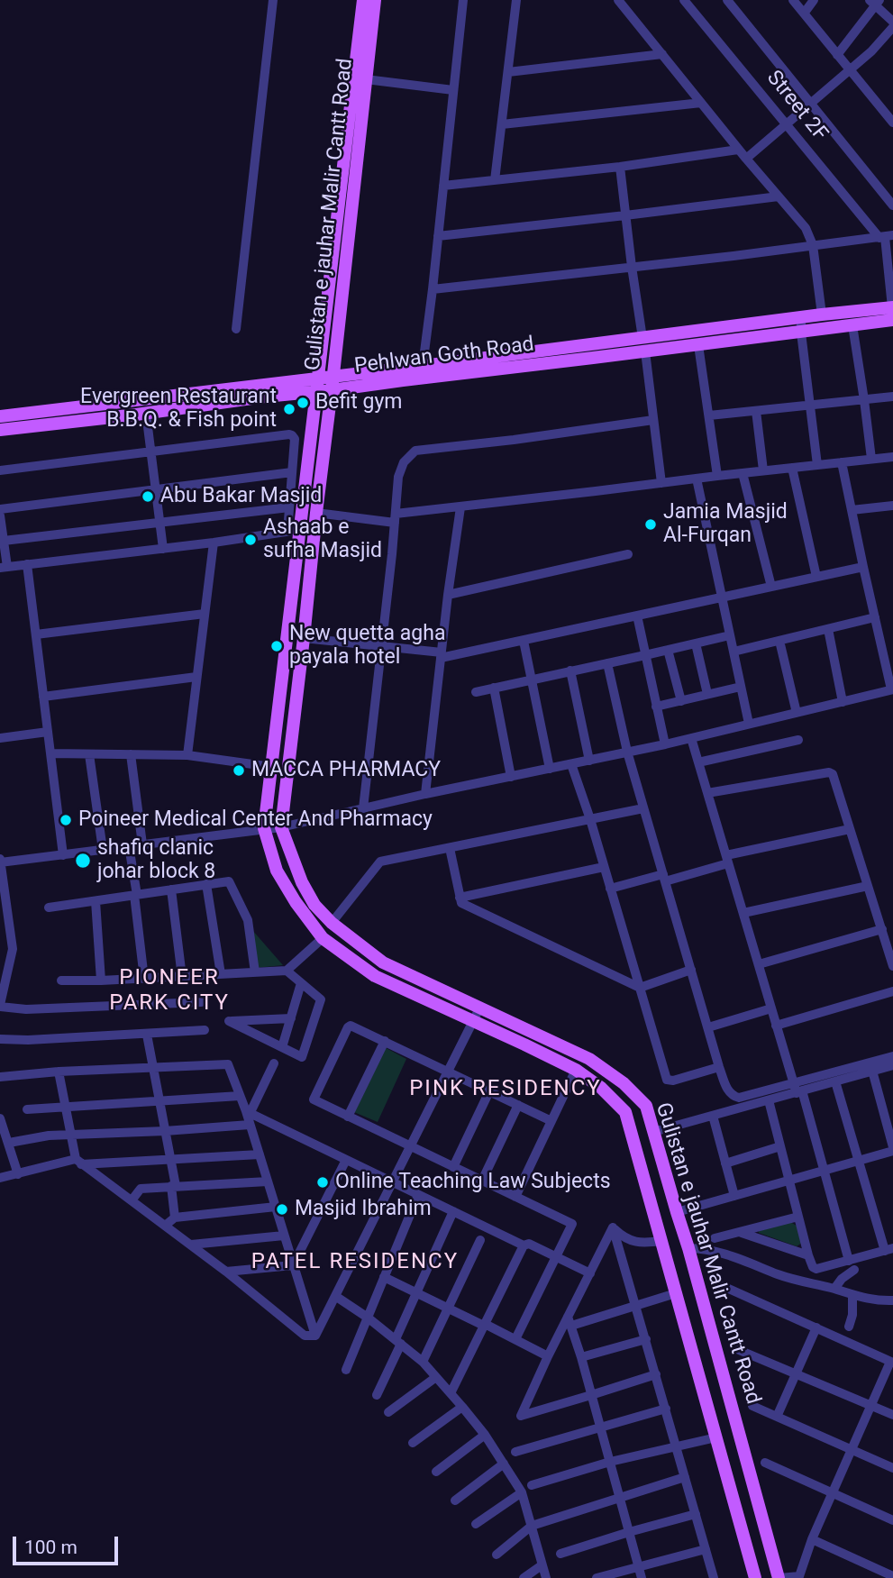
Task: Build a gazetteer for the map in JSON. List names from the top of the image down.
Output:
{
  "streets": {
    "main road": ["Gulistan e jauhar Malir Cantt Road", "Pehlwan Goth Road"],
    "street": ["Street 2F"]
  },
  "crossings": [
    ["Gulistan e jauhar Malir Cantt Road", "Pehlwan Goth Road"]
  ],
  "districts": ["PIONEER PARK CITY", "PINK RESIDENCY", "PATEL RESIDENCY"],
  "places": [
    "Befit gym",
    "Evergreen Restaurant B.B.Q. & Fish point",
    "Abu Bakar Masjid",
    "Jamia Masjid Al-Furqan",
    "Ashaab e sufha Masjid",
    "New quetta agha payala hotel",
    "MACCA PHARMACY",
    "Poineer Medical Center And Pharmacy",
    "shafiq clanic johar block 8",
    "Online Teaching Law Subjects",
    "Masjid Ibrahim"
  ],
  "scale_bar": "100 m"
}
